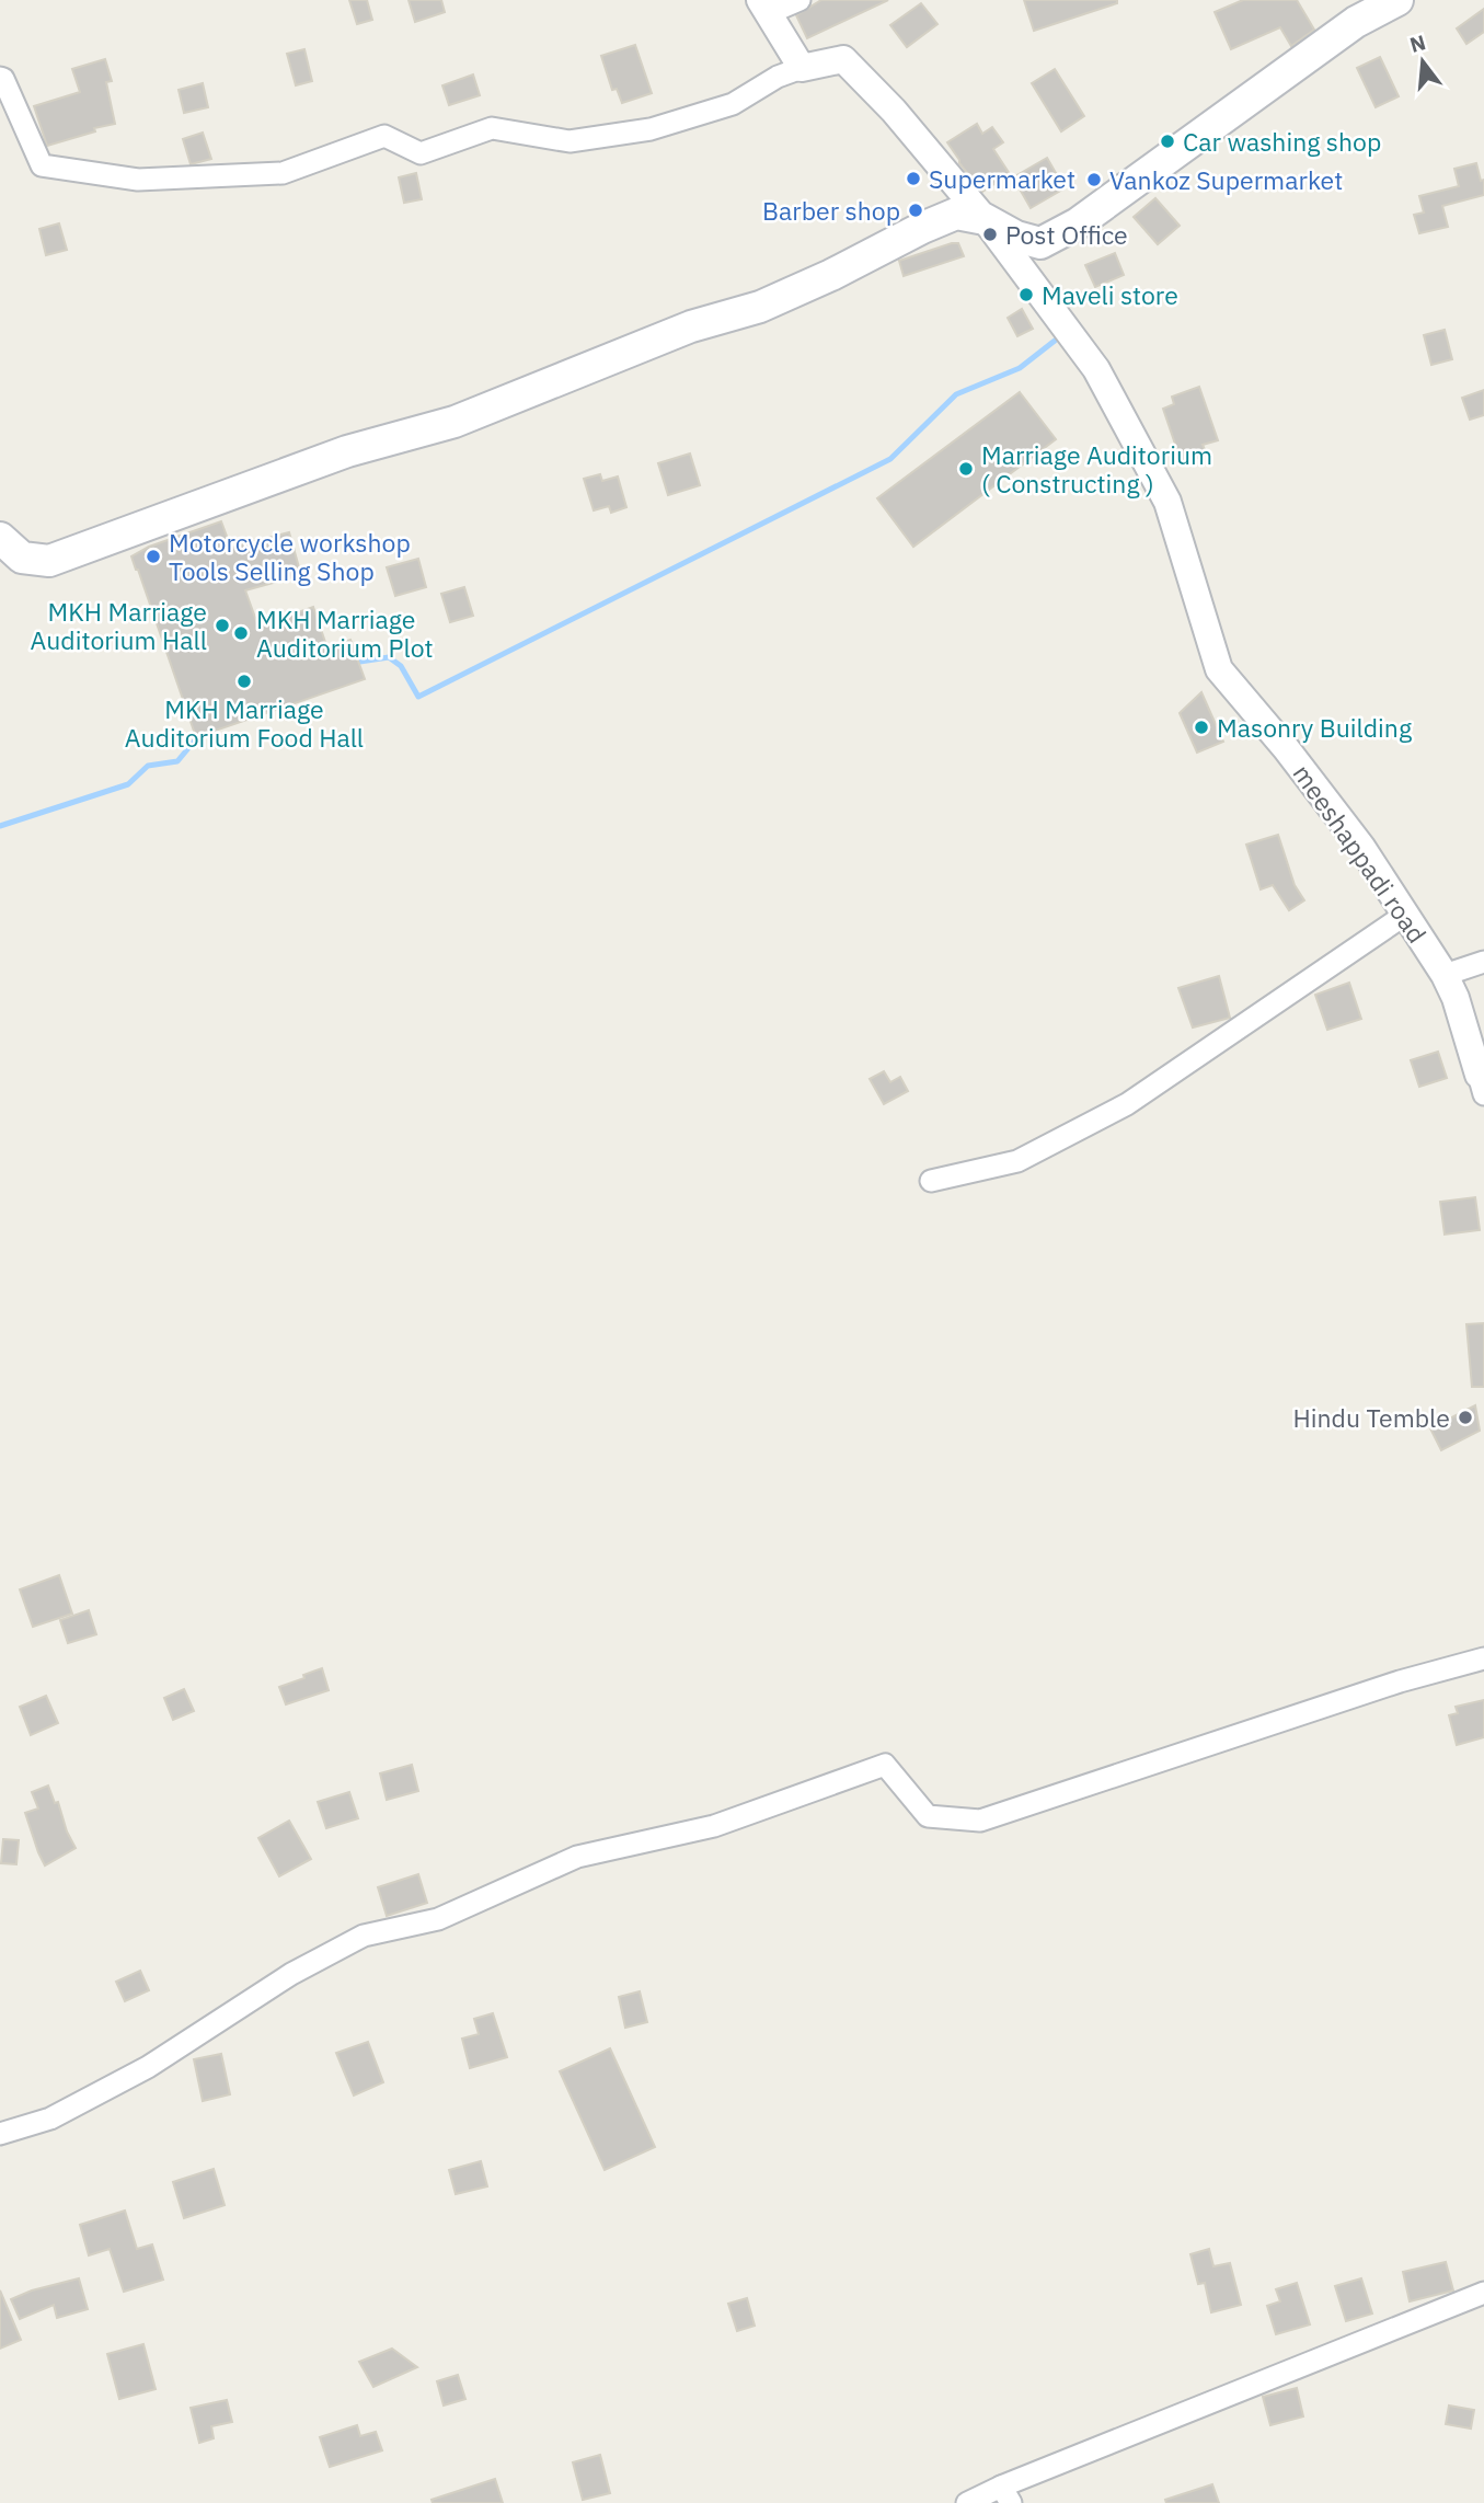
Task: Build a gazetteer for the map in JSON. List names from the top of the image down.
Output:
{
  "streets": {
    "street": ["meeshappadi road"]
  },
  "places": [
    "Car washing shop",
    "Supermarket",
    "Vankoz Supermarket",
    "Barber shop",
    "Post Office",
    "Maveli store",
    "Marriage Auditorium ( Constructing )",
    "Motorcycle workshop Tools Selling Shop",
    "MKH Marriage Auditorium Hall",
    "MKH Marriage Auditorium Plot",
    "MKH Marriage Auditorium Food Hall",
    "Masonry Building",
    "Hindu Temble"
  ],
  "north": "top"
}
